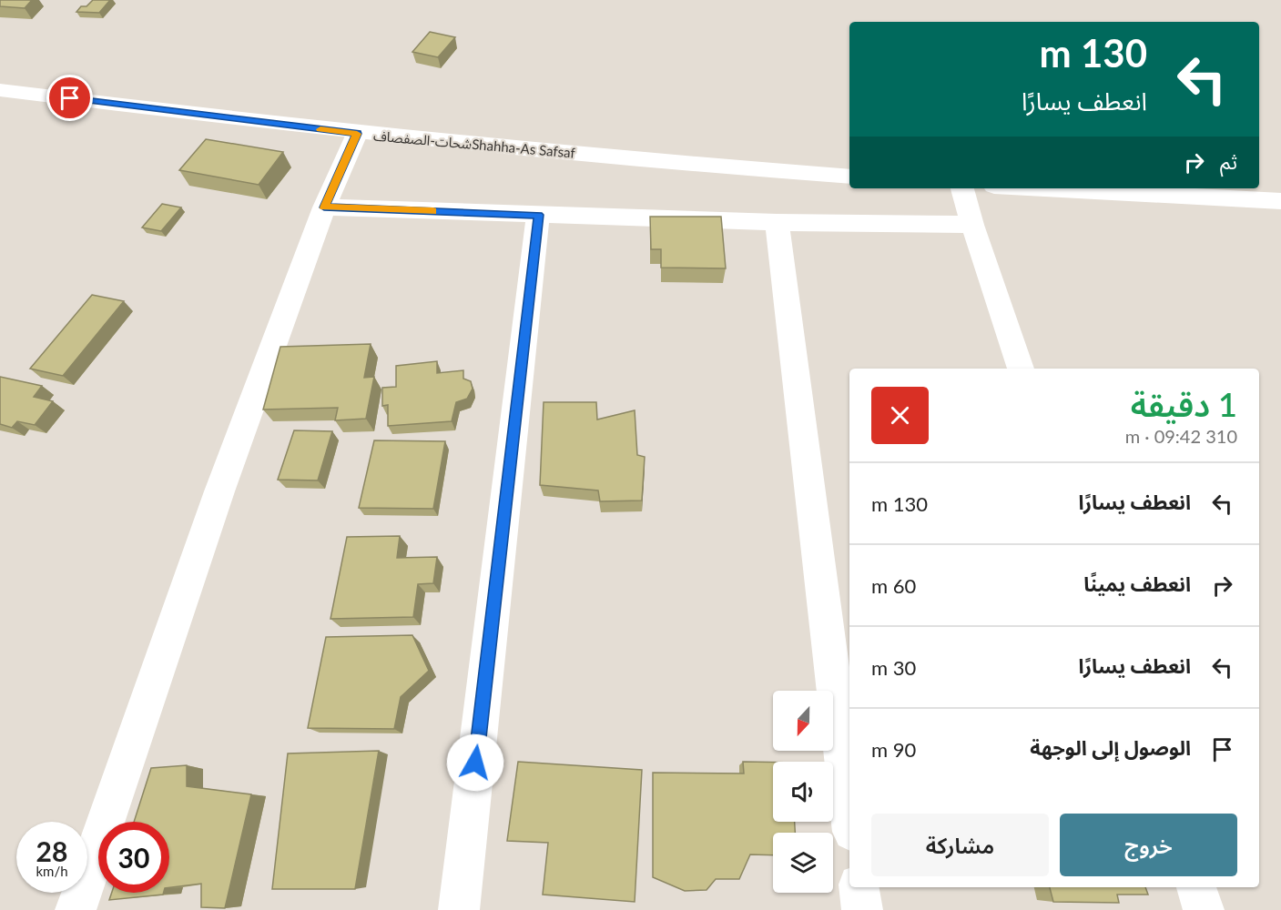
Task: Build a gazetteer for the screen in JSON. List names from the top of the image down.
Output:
{
  "streets": {
    "street": ["شحات-الصفصافShahha-As Safsaf"]
  },
  "north": "bottom",
  "page": {
    "turn": ["130 m", "انعطف يسارًا"],
    "then": "ثم",
    "heading": ["1 دقيقة", "310 m · 09:42"],
    "list": [
      {
        "name": "انعطف يسارًا",
        "value": "130 m"
      },
      {
        "name": "انعطف يمينًا",
        "value": "60 m"
      },
      {
        "name": "انعطف يسارًا",
        "value": "30 m"
      },
      {
        "name": "الوصول إلى الوجهة",
        "value": "90 m"
      }
    ],
    "buttons": ["خروج", "مشاركة"],
    "speed": "28 km/h",
    "limit": "30"
  }
}
